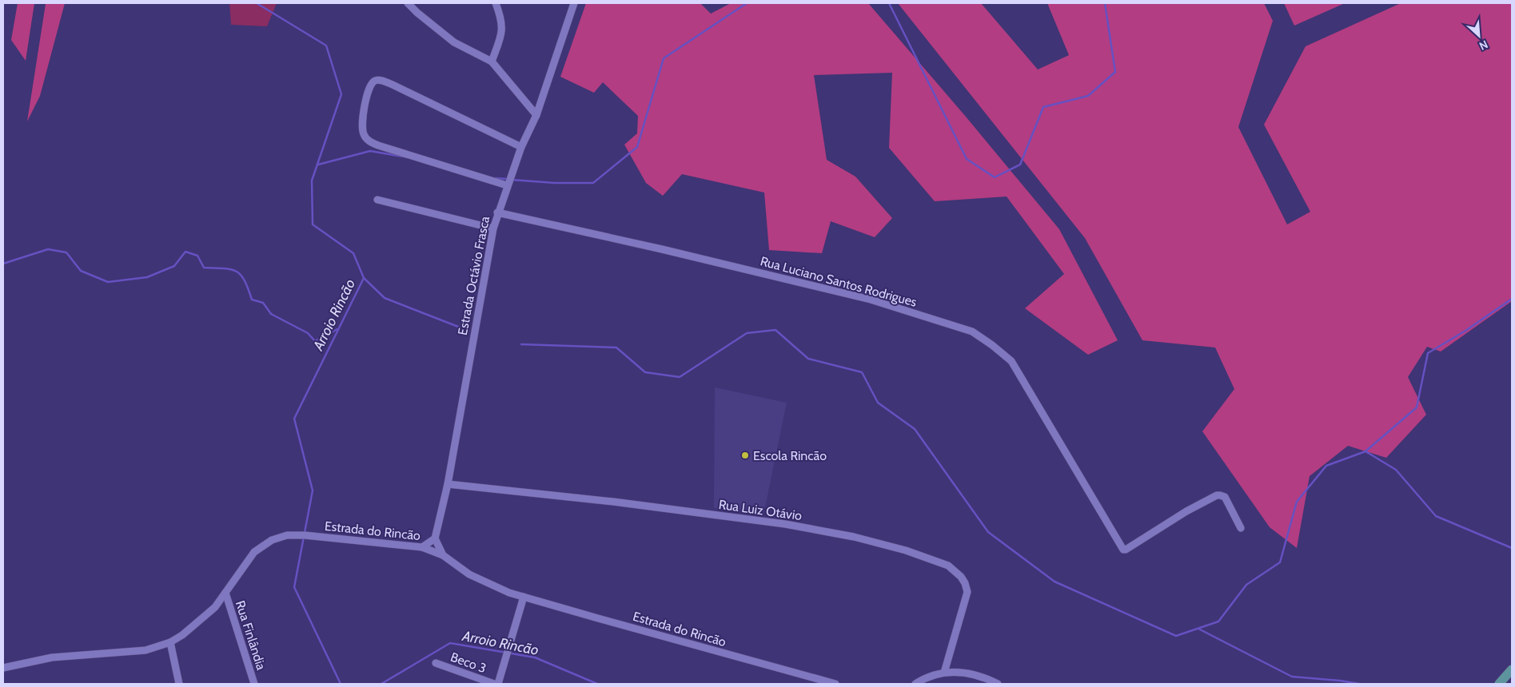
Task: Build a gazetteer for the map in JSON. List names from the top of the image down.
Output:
{
  "streets": {
    "street": [
      "Estrada Octávio Frasca",
      "Rua Luciano Santos Rodrigues",
      "Rua Luiz Otávio",
      "Estrada do Rincão",
      "Rua Finlândia",
      "Beco 3"
    ]
  },
  "crossings": [
    ["Estrada Octávio Frasca", "Rua Luciano Santos Rodrigues"],
    ["Estrada Octávio Frasca", "Rua Luiz Otávio"],
    ["Estrada do Rincão", "Rua Finlândia"]
  ],
  "water": ["Arroio Rincão"],
  "places": ["Escola Rincão"],
  "north": "bottom right"
}
